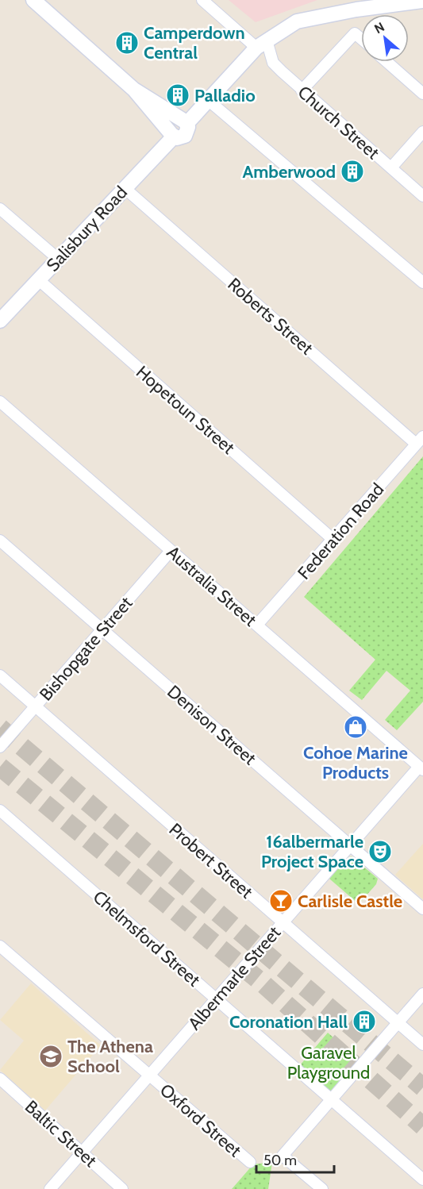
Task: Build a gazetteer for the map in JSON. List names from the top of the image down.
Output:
{
  "streets": {
    "main road": ["Salisbury Road"],
    "street": [
      "Church Street",
      "Roberts Street",
      "Hopetoun Street",
      "Federation Road",
      "Australia Street",
      "Bishopgate Street",
      "Denison Street",
      "Probert Street",
      "Chelmsford Street",
      "Albermarle Street",
      "Oxford Street",
      "Baltic Street"
    ]
  },
  "crossings": [
    ["Salisbury Road", "Roberts Street"],
    ["Salisbury Road", "Hopetoun Street"],
    ["Roberts Street", "Federation Road"],
    ["Hopetoun Street", "Federation Road"],
    ["Federation Road", "Australia Street"],
    ["Australia Street", "Bishopgate Street"],
    ["Australia Street", "Albermarle Street"],
    ["Bishopgate Street", "Denison Street"],
    ["Bishopgate Street", "Probert Street"],
    ["Denison Street", "Albermarle Street"],
    ["Probert Street", "Albermarle Street"],
    ["Chelmsford Street", "Albermarle Street"],
    ["Albermarle Street", "Oxford Street"],
    ["Albermarle Street", "Baltic Street"]
  ],
  "parks": ["Garavel Playground"],
  "places": {
    "building": [
      "Camperdown Central",
      "Palladio",
      "Amberwood",
      "Coronation Hall"
    ],
    "shop": ["Cohoe Marine Products"],
    "theatre": ["16albermarle Project Space"],
    "bar": ["Carlisle Castle"],
    "school or university": ["The Athena School"]
  },
  "scale_bar": "50 m",
  "north": "top left"
}
